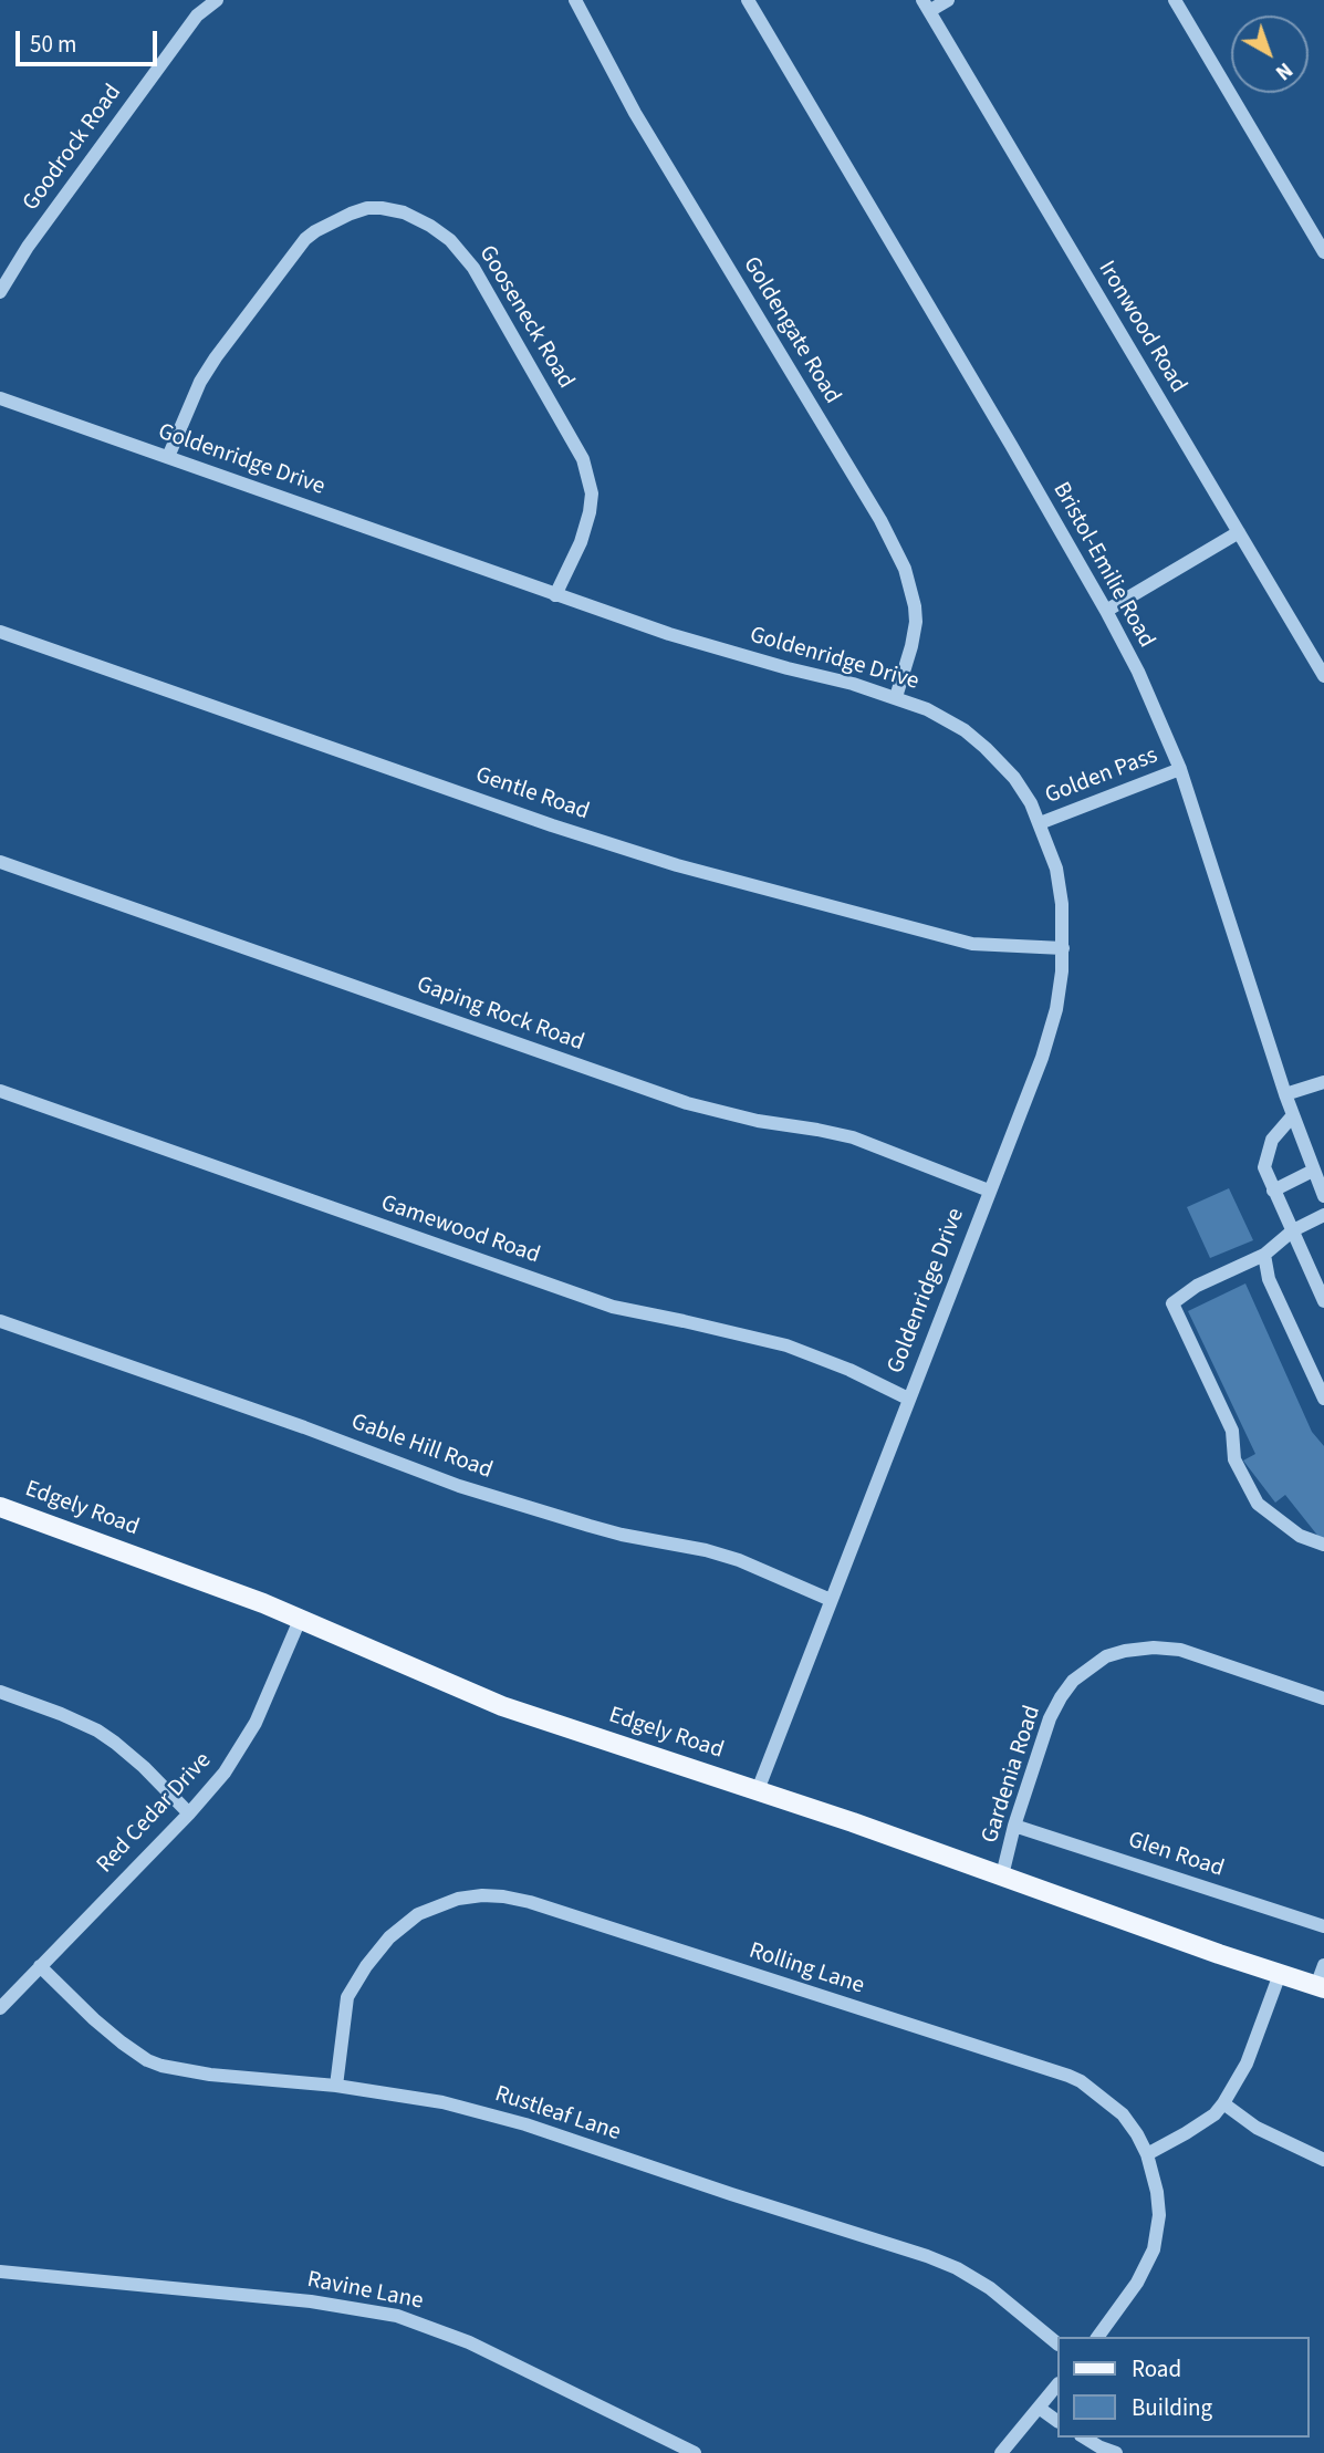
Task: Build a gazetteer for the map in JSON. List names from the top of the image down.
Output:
{
  "streets": {
    "main road": ["Edgely Road"],
    "street": [
      "Goodrock Road",
      "Gooseneck Road",
      "Ironwood Road",
      "Goldengate Road",
      "Goldenridge Drive",
      "Bristol-Emilie Road",
      "Golden Pass",
      "Gentle Road",
      "Gaping Rock Road",
      "Gamewood Road",
      "Gable Hill Road",
      "Gardenia Road",
      "Red Cedar Drive",
      "Glen Road",
      "Rolling Lane",
      "Rustleaf Lane",
      "Ravine Lane"
    ]
  },
  "crossings": [
    ["Gooseneck Road", "Goldenridge Drive"],
    ["Goldengate Road", "Goldenridge Drive"],
    ["Goldenridge Drive", "Golden Pass"],
    ["Goldenridge Drive", "Gentle Road"],
    ["Goldenridge Drive", "Gaping Rock Road"],
    ["Goldenridge Drive", "Gamewood Road"],
    ["Goldenridge Drive", "Gable Hill Road"],
    ["Goldenridge Drive", "Edgely Road"],
    ["Bristol-Emilie Road", "Golden Pass"],
    ["Edgely Road", "Gardenia Road"],
    ["Edgely Road", "Red Cedar Drive"],
    ["Gardenia Road", "Glen Road"],
    ["Red Cedar Drive", "Rustleaf Lane"],
    ["Rolling Lane", "Rustleaf Lane"]
  ],
  "legend": ["Road", "Building"],
  "scale_bar": "50 m",
  "north": "bottom right"
}
